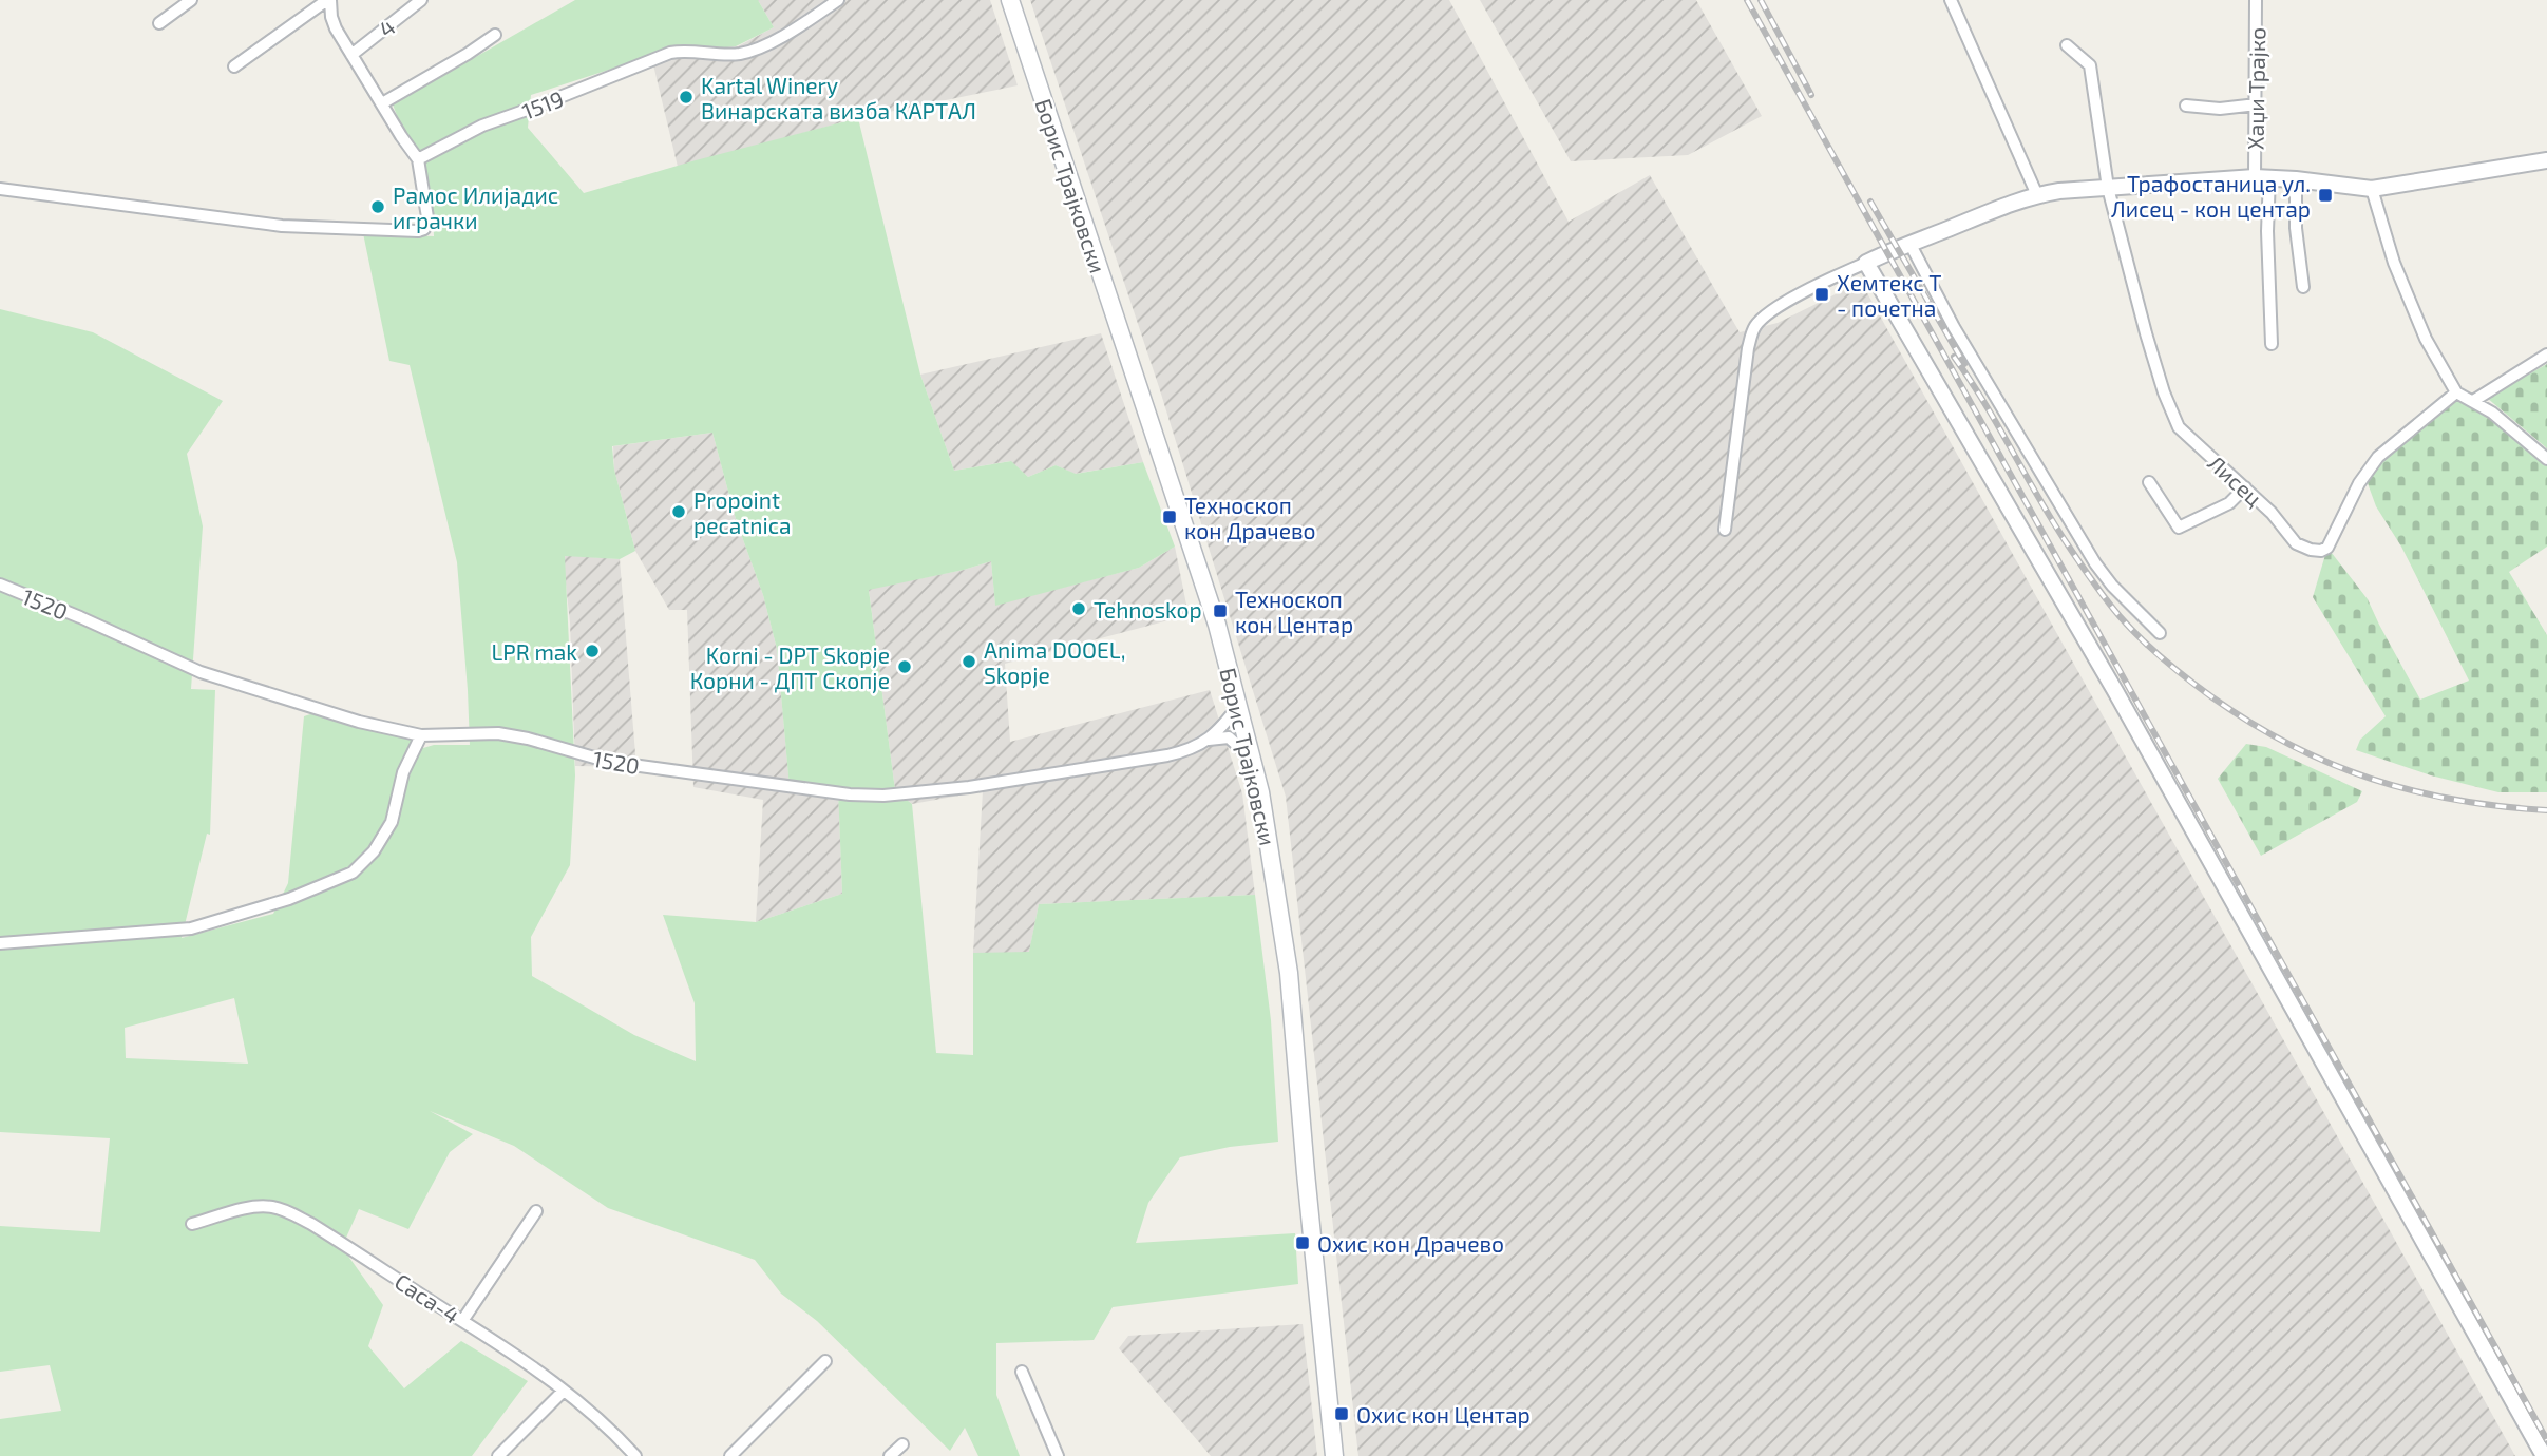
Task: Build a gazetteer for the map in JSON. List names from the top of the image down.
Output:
{
  "streets": {
    "main road": ["Борис Трајковски"],
    "street": [
      "4",
      "Хаџи Трајко",
      "1519",
      "Лисец",
      "1520",
      "Саса-4"
    ]
  },
  "crossings": [
    ["Борис Трајковски", "1520"]
  ],
  "places": {
    "other": [
      "Kartal Winery Винарската визба КАРТАЛ",
      "Рамос Илијадис играчки",
      "Propoint pecatnica",
      "Tehnoskop",
      "LPR mak",
      "Anima DOOEL, Skopje",
      "Korni - DPT Skopje Корни - ДПТ Скопје"
    ],
    "transit": [
      "Трафостаница ул. Лисец - кон центар",
      "Хемтекс Т - почетна",
      "Техноскоп кон Драчево",
      "Техноскоп кон Центар",
      "Охис кон Драчево",
      "Охис кон Центар"
    ]
  }
}
